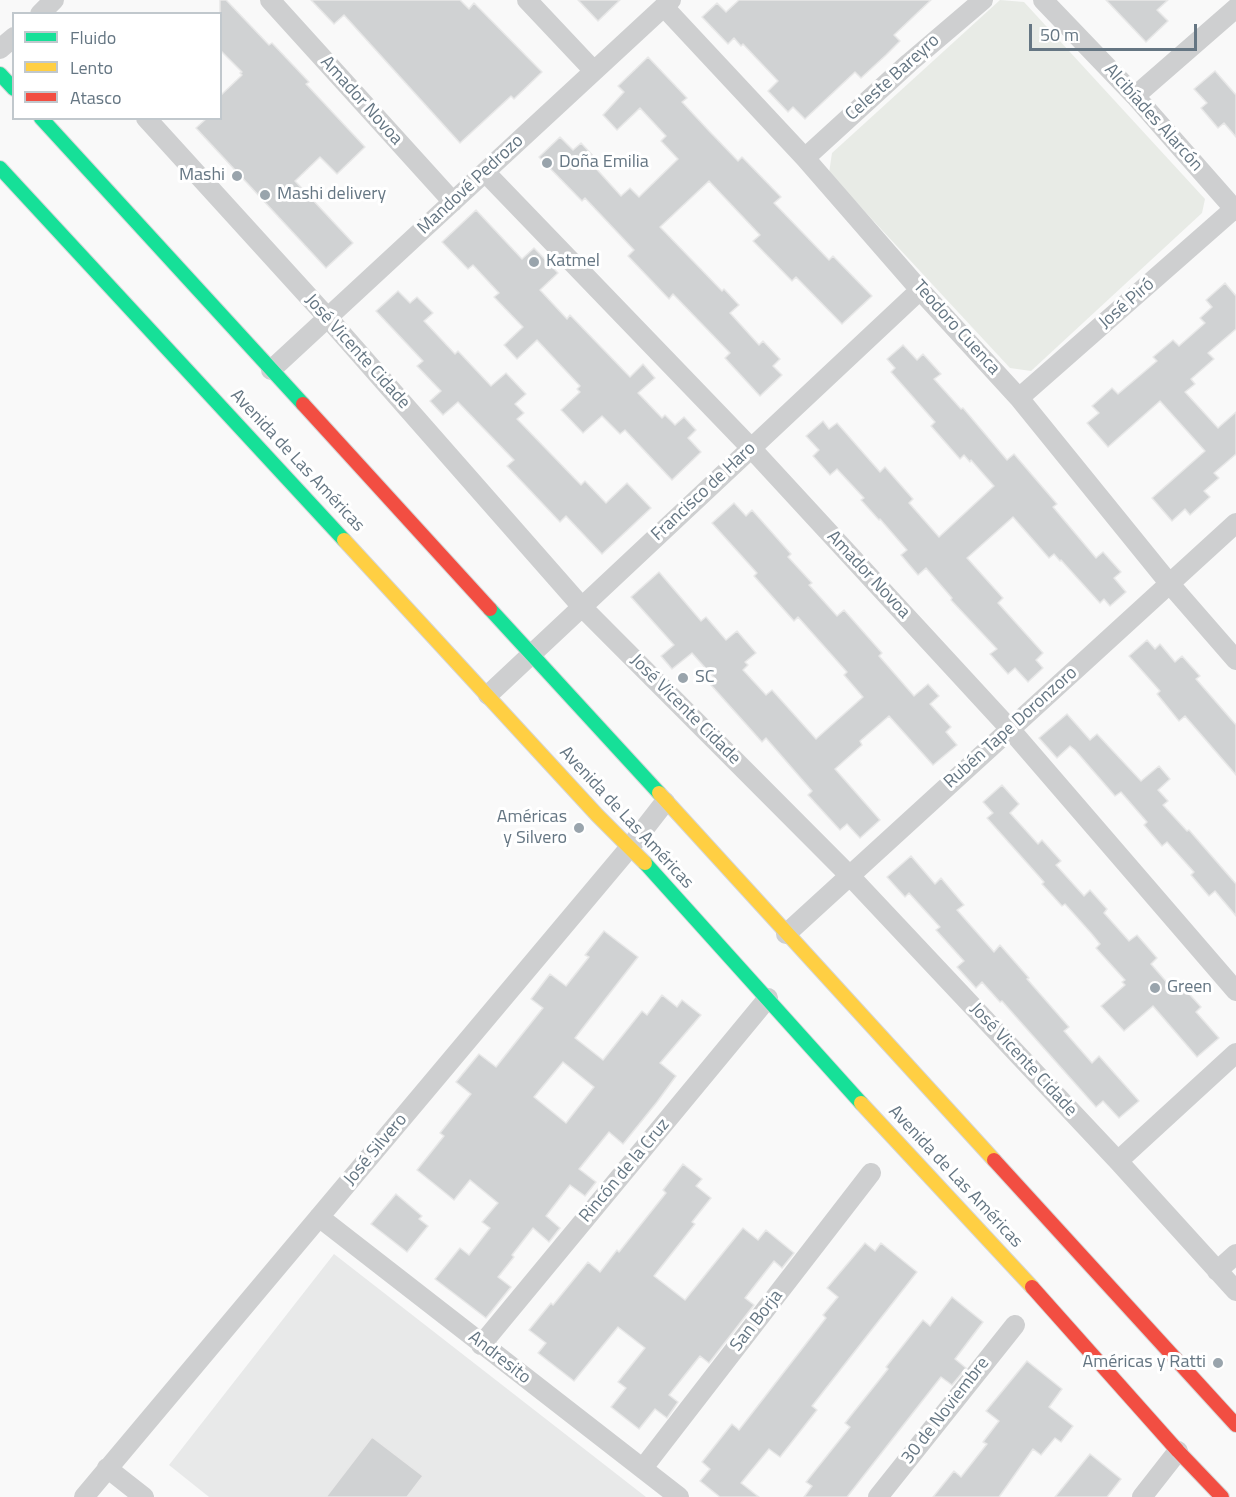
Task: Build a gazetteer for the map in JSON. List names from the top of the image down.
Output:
{
  "streets": {
    "main road": ["Avenida de Las Américas"],
    "street": [
      "Celeste Bareyro",
      "Amador Novoa",
      "Alcibíades Alarcón",
      "Mandové Pedrozo",
      "José Piró",
      "Teodoro Cuenca",
      "José Vicente Cidade",
      "Francisco de Haro",
      "Rubén Tape Doronzoro",
      "José Silvero",
      "Rincón de la Cruz",
      "San Borja",
      "Andresito",
      "30 de Noviembre"
    ]
  },
  "crossings": [
    ["Celeste Bareyro", "Teodoro Cuenca"],
    ["Amador Novoa", "Mandové Pedrozo"],
    ["Amador Novoa", "Francisco de Haro"],
    ["Amador Novoa", "Rubén Tape Doronzoro"],
    ["Alcibíades Alarcón", "José Piró"],
    ["Mandové Pedrozo", "Teodoro Cuenca"],
    ["Mandové Pedrozo", "José Vicente Cidade"],
    ["José Piró", "Teodoro Cuenca"],
    ["Teodoro Cuenca", "Francisco de Haro"],
    ["Teodoro Cuenca", "Rubén Tape Doronzoro"],
    ["José Vicente Cidade", "Francisco de Haro"],
    ["José Vicente Cidade", "Rubén Tape Doronzoro"],
    ["Avenida de Las Américas", "Francisco de Haro"],
    ["Avenida de Las Américas", "José Silvero"],
    ["Avenida de Las Américas", "Rincón de la Cruz"],
    ["José Silvero", "Andresito"],
    ["Rincón de la Cruz", "Andresito"],
    ["San Borja", "Andresito"]
  ],
  "places": [
    "Doña Emilia",
    "Mashi",
    "Mashi delivery",
    "Katmel",
    "SC",
    "Américas y Silvero",
    "Green",
    "Américas y Ratti"
  ],
  "legend": ["Fluido", "Lento", "Atasco"],
  "scale_bar": "50 m"
}
